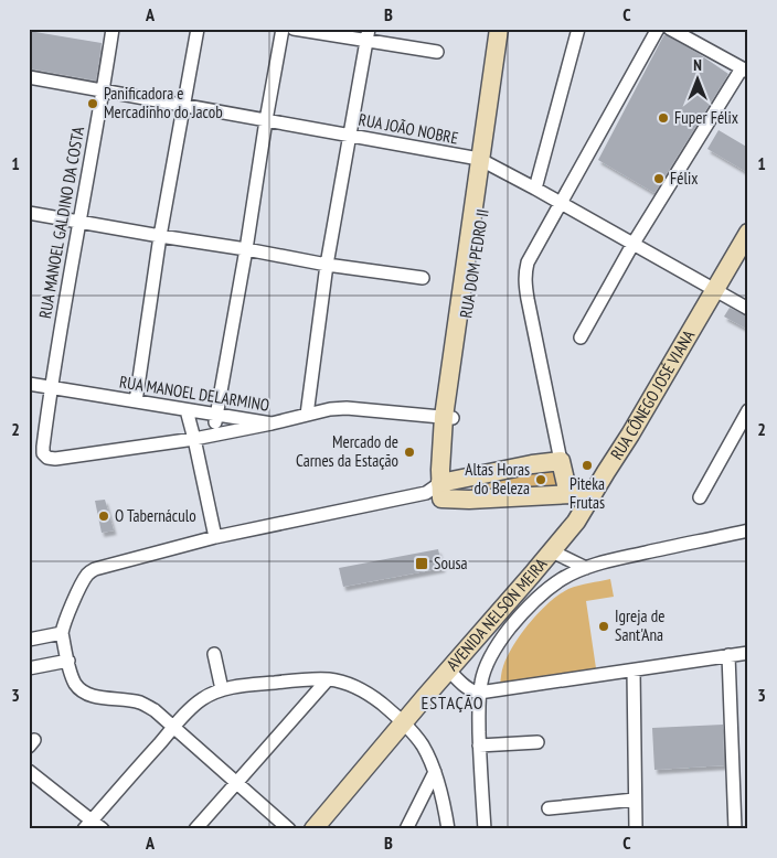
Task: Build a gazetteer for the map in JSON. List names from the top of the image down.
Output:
{
  "streets": {
    "street": [
      "RUA JOÃO NOBRE",
      "RUA MANOEL GALDINO DA COSTA",
      "RUA DOM PEDRO II",
      "RUA MANOEL DELARMINO",
      "RUA CÔNEGO JOSÉ VIANA",
      "AVENIDA NELSON MEIRA"
    ]
  },
  "crossings": [
    ["RUA JOÃO NOBRE", "RUA MANOEL GALDINO DA COSTA"],
    ["RUA JOÃO NOBRE", "RUA DOM PEDRO II"],
    ["RUA JOÃO NOBRE", "RUA CÔNEGO JOSÉ VIANA"],
    ["RUA MANOEL GALDINO DA COSTA", "RUA MANOEL DELARMINO"],
    ["RUA DOM PEDRO II", "RUA MANOEL DELARMINO"],
    ["RUA CÔNEGO JOSÉ VIANA", "AVENIDA NELSON MEIRA"]
  ],
  "districts": ["ESTAÇÃO"],
  "places": {
    "other": [
      "Panificadora e Mercadinho do Jacob",
      "Fuper Félix",
      "Félix",
      "Mercado de Carnes da Estação",
      "Piteka Frutas",
      "Altas Horas do Beleza",
      "O Tabernáculo",
      "Igreja de Sant'Ana"
    ],
    "transit": ["Sousa"]
  },
  "north": "top",
  "grid": {
    "columns": ["A", "B", "C"],
    "rows": ["1", "2", "3"]
  }
}
